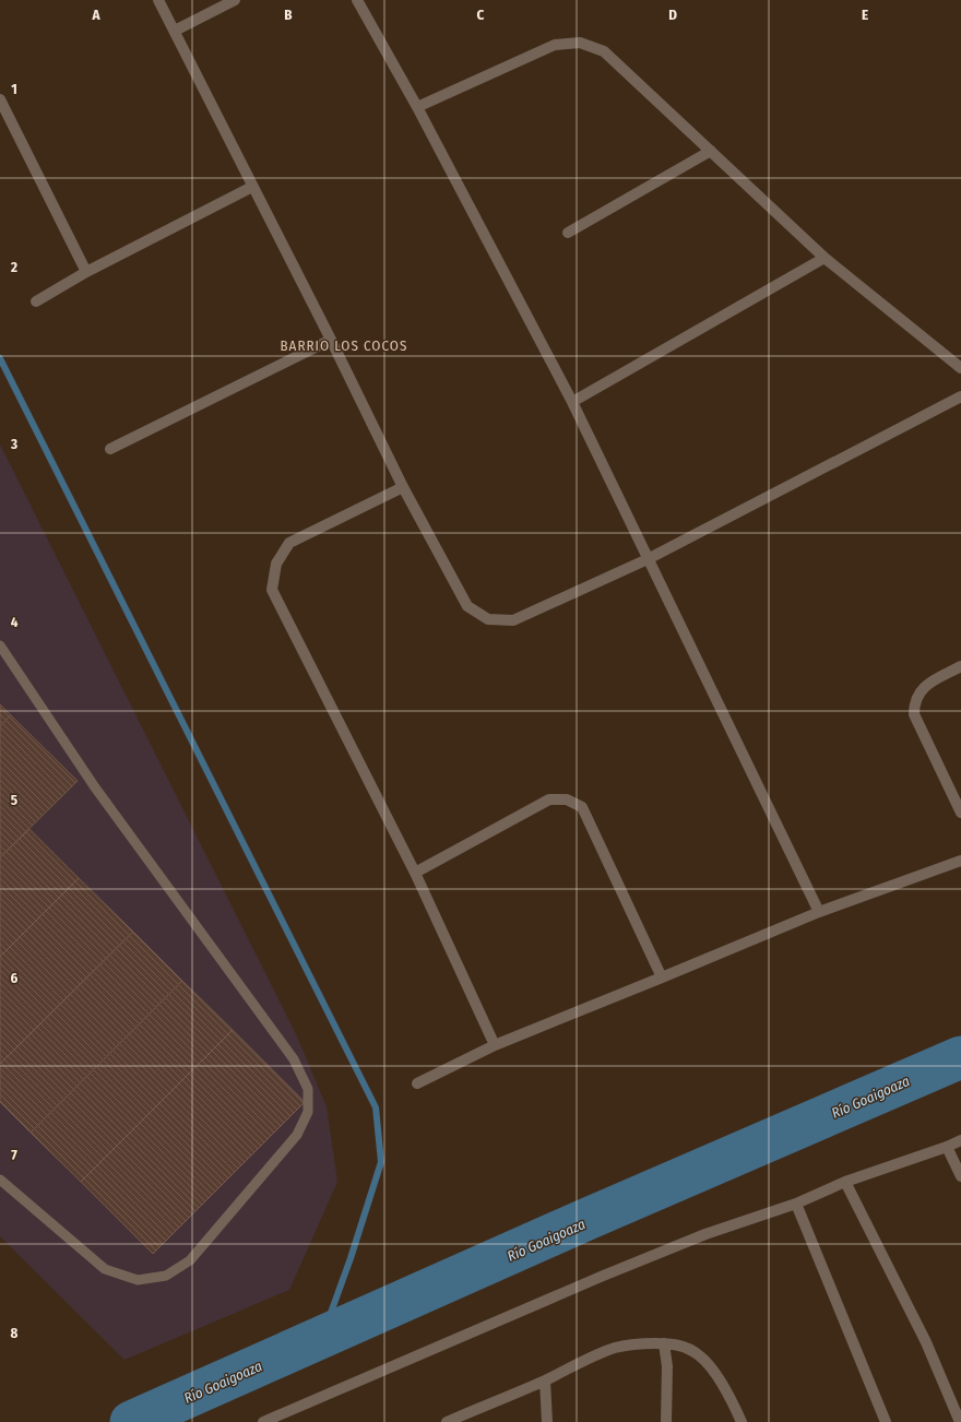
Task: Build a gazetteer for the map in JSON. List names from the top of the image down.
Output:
{
  "districts": ["BARRIO LOS COCOS"],
  "water": ["Río Goaigoaza"],
  "grid": {
    "columns": [
      "A",
      "B",
      "C",
      "D",
      "E"
    ],
    "rows": [
      "1",
      "2",
      "3",
      "4",
      "5",
      "6",
      "7",
      "8"
    ]
  }
}
